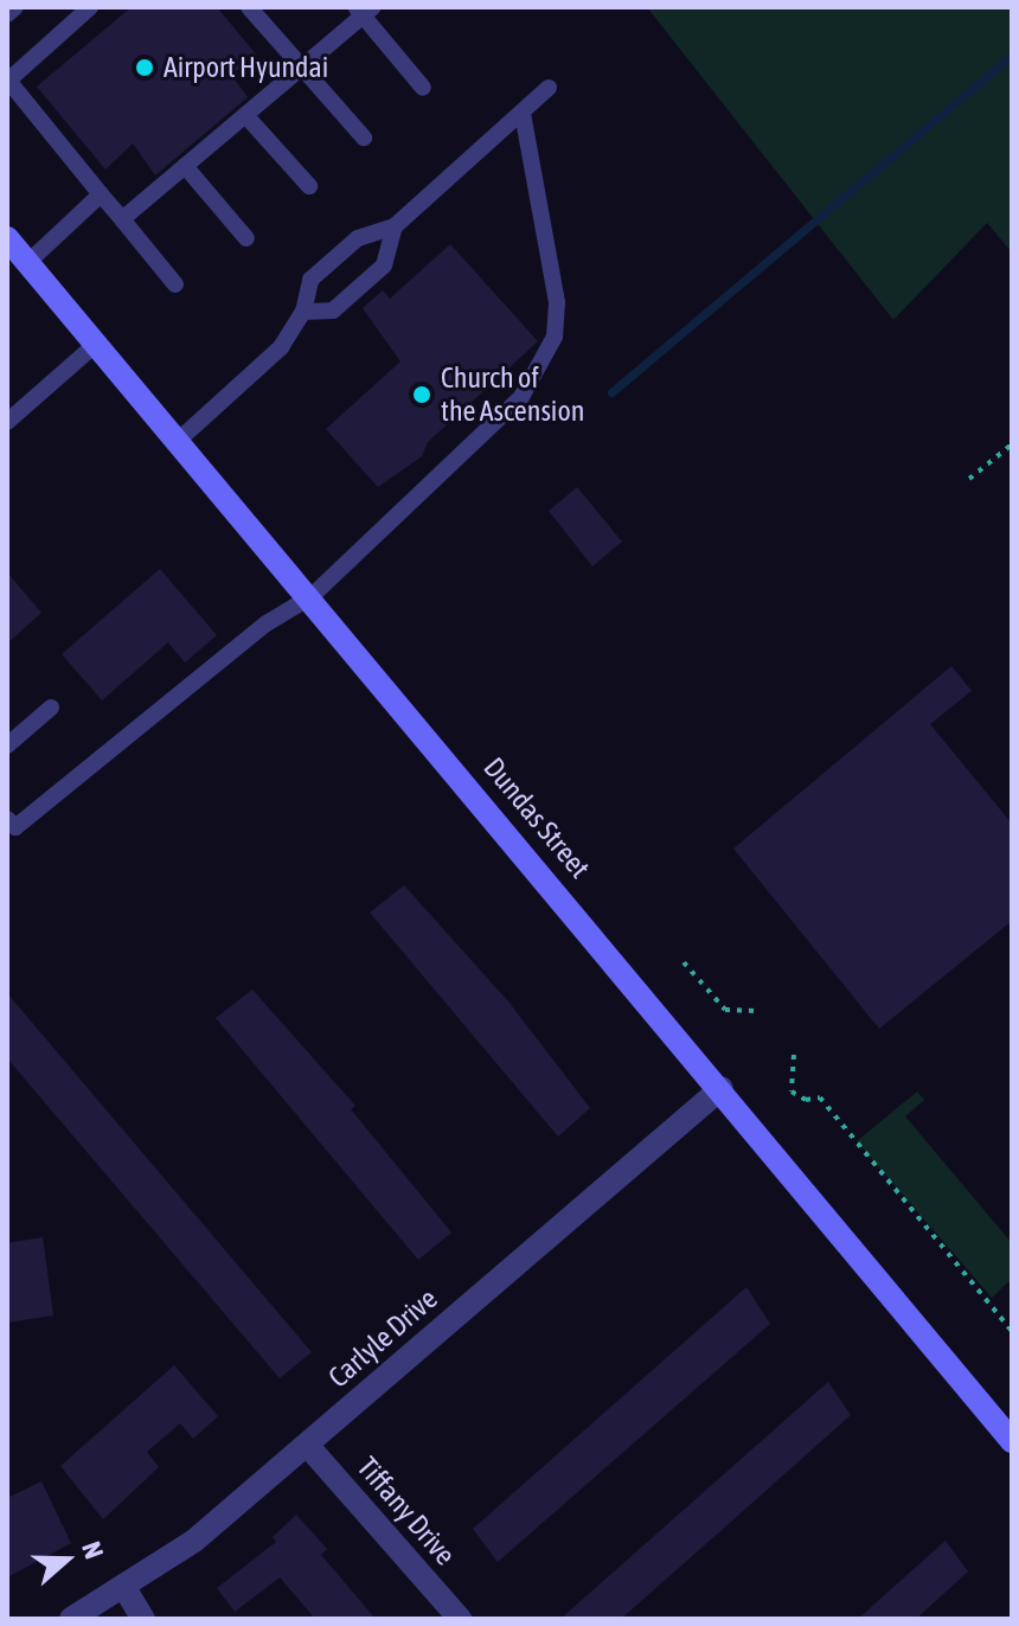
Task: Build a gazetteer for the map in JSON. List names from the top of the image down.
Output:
{
  "streets": {
    "main road": ["Dundas Street"],
    "street": ["Carlyle Drive", "Tiffany Drive"]
  },
  "crossings": [
    ["Dundas Street", "Carlyle Drive"],
    ["Carlyle Drive", "Tiffany Drive"]
  ],
  "places": ["Airport Hyundai", "Church of the Ascension"],
  "north": "right"
}
